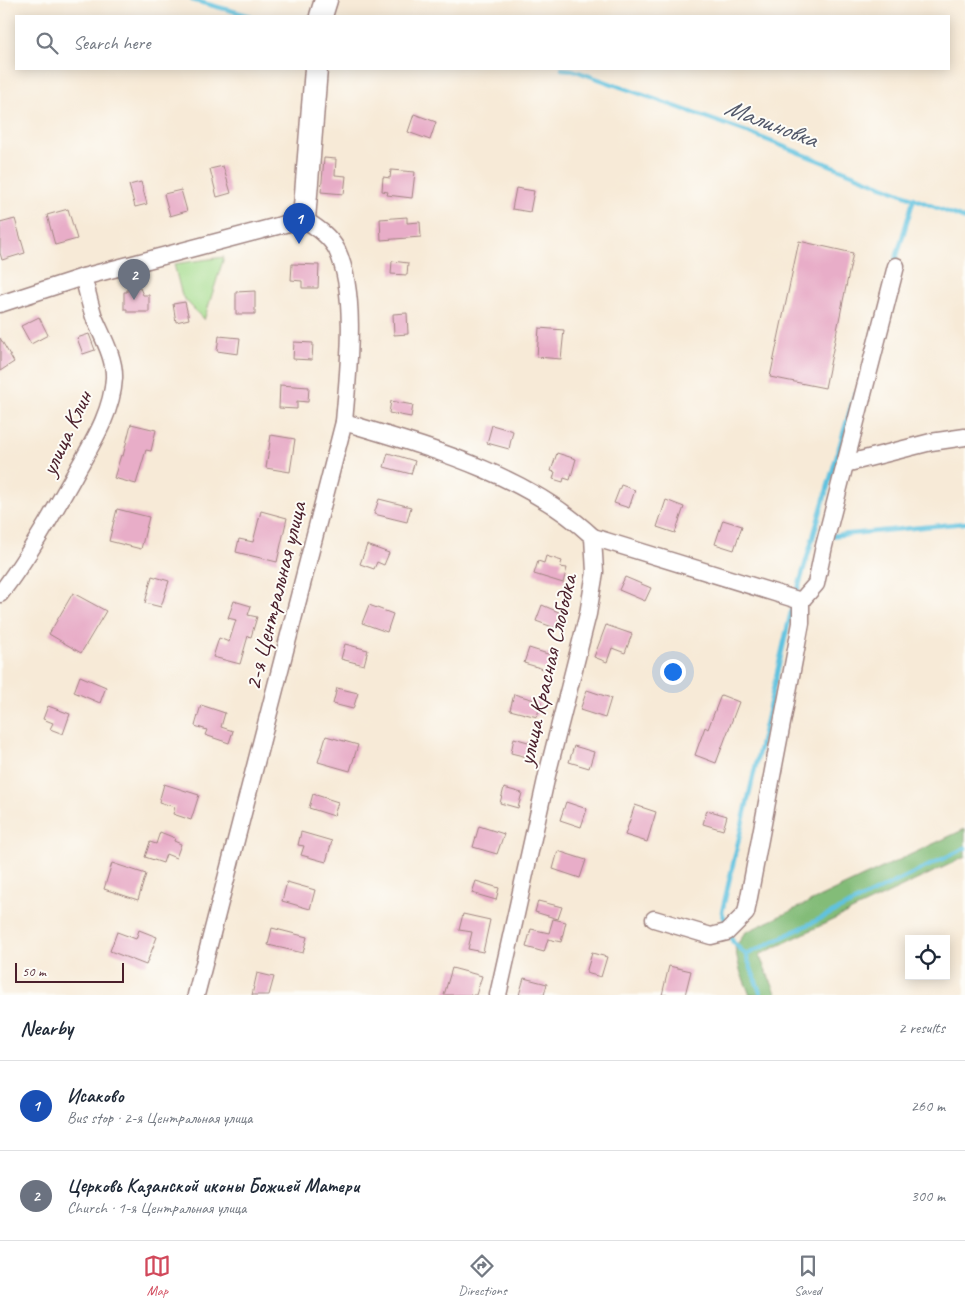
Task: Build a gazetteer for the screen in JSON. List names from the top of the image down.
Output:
{
  "streets": {
    "street": ["улица Клин", "2-я Центральная улица", "улица Красная Слободка"]
  },
  "water": ["Малиновка"],
  "scale_bar": "50 m",
  "page": {
    "search": "Search here",
    "pins": ["1", "2"],
    "scale": "50 m",
    "heading": ["Nearby", "2 results"],
    "list": [
      {
        "mark": "1",
        "name": "Исаково",
        "note": "Bus stop · 2-я Центральная улица",
        "value": "260 m"
      },
      {
        "mark": "2",
        "name": "Церковь Казанской иконы Божией Матери",
        "note": "Church · 1-я Центральная улица",
        "value": "300 m"
      }
    ],
    "nav": ["Map", "Directions", "Saved"]
  }
}
